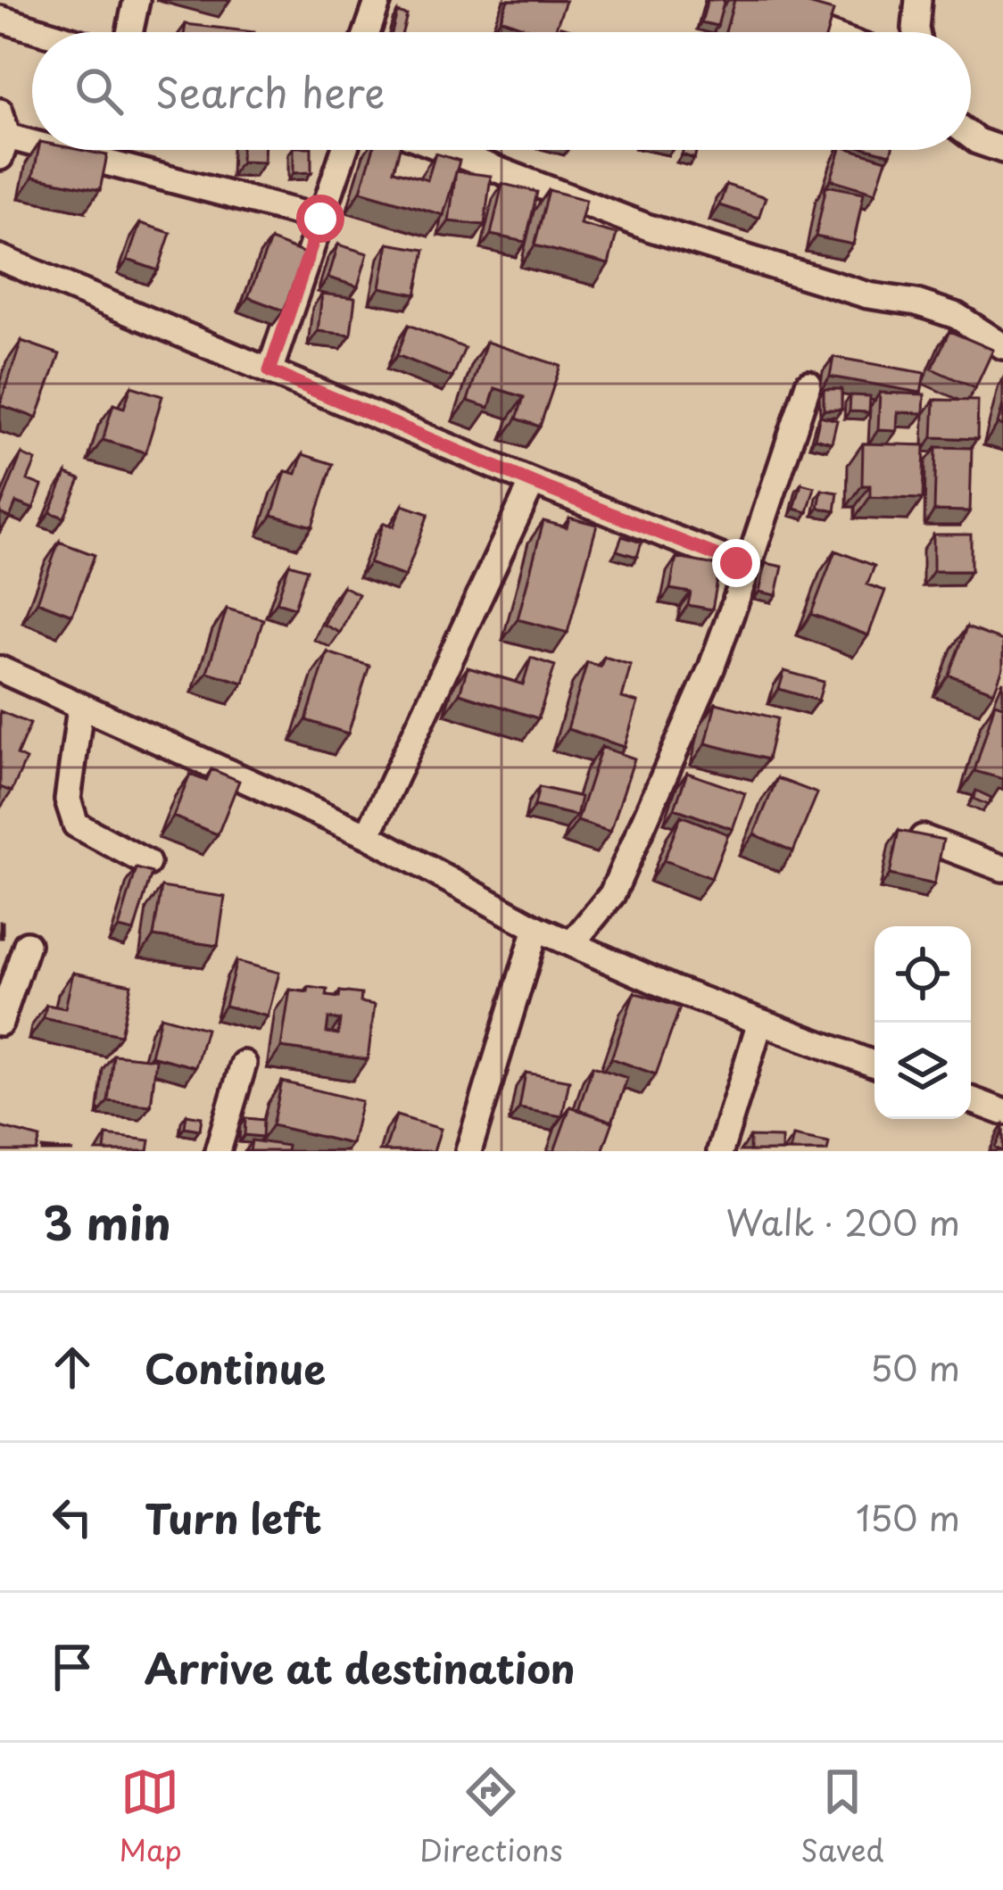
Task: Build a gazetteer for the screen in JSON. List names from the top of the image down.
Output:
{
  "page": {
    "search": "Search here",
    "heading": ["3 min", "Walk · 200 m"],
    "list": [
      ["Continue", "50 m"],
      ["Turn left", "150 m"],
      "Arrive at destination"
    ],
    "nav": ["Map", "Directions", "Saved"]
  }
}
